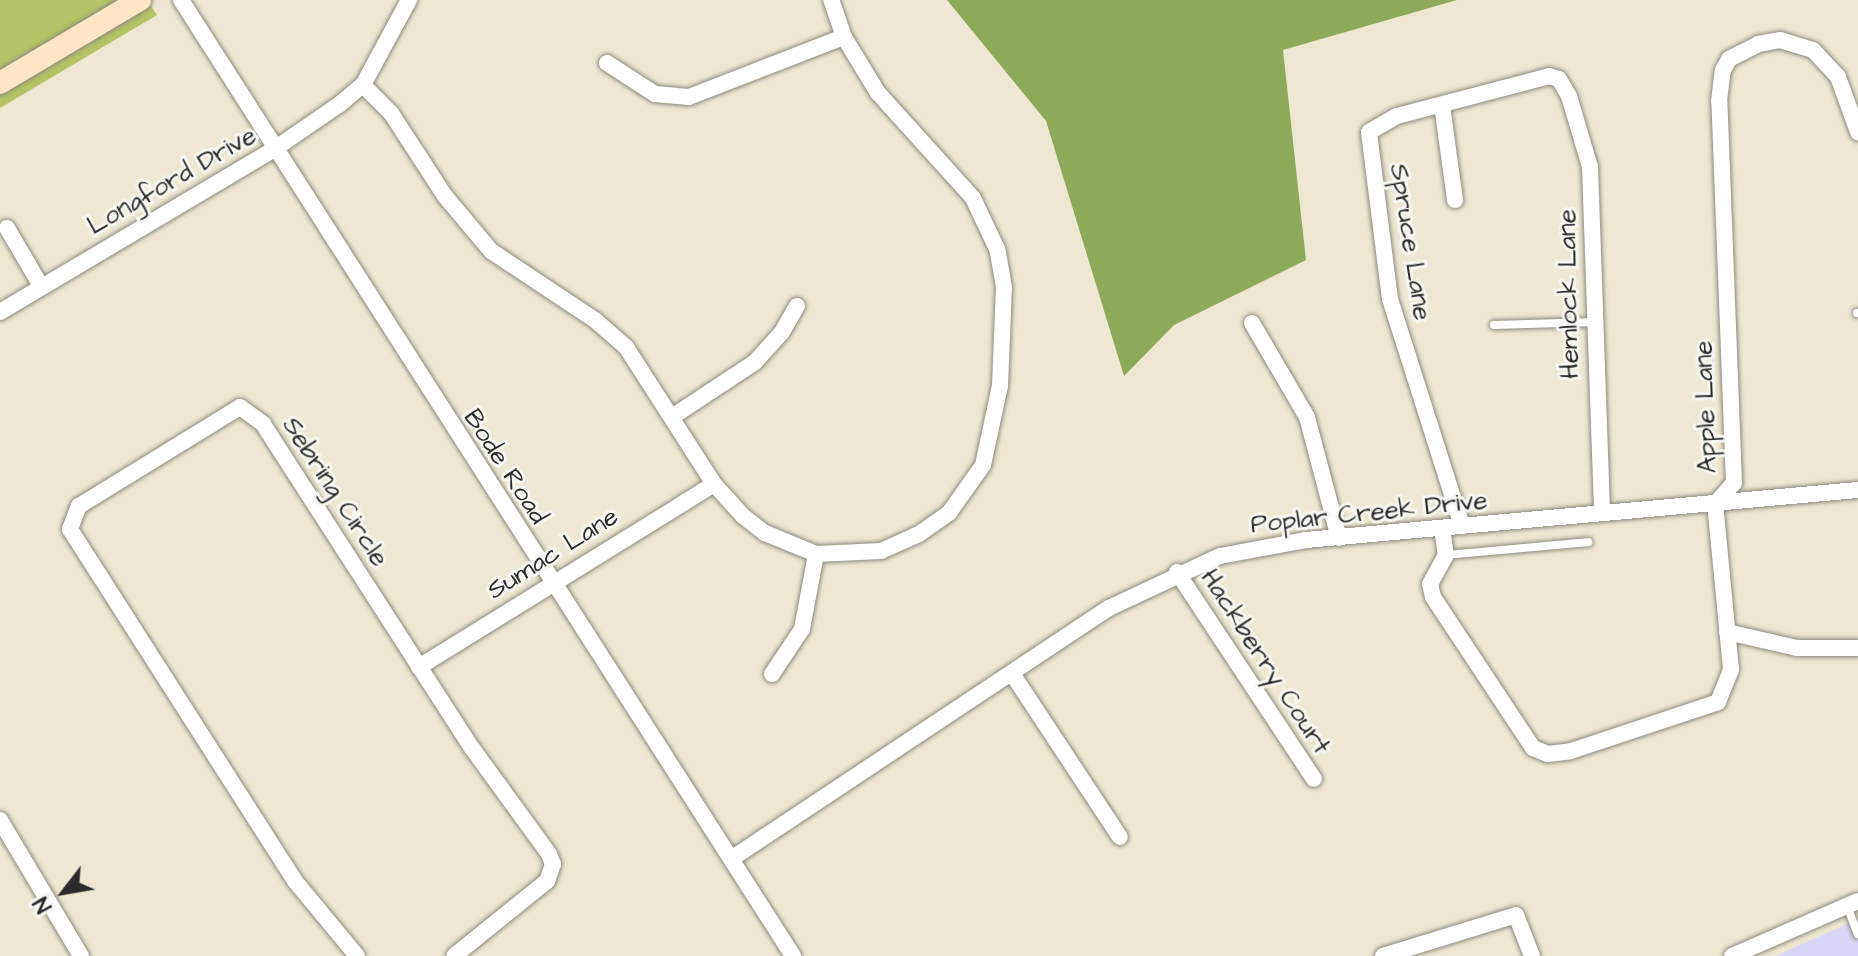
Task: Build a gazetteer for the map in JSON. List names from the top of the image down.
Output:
{
  "streets": {
    "street": [
      "Longford Drive",
      "Spruce Lane",
      "Hemlock Lane",
      "Apple Lane",
      "Bode Road",
      "Sebring Circle",
      "Poplar Creek Drive",
      "Sumac Lane",
      "Hackberry Court"
    ]
  },
  "crossings": [
    ["Longford Drive", "Bode Road"],
    ["Spruce Lane", "Hemlock Lane"],
    ["Spruce Lane", "Poplar Creek Drive"],
    ["Hemlock Lane", "Poplar Creek Drive"],
    ["Apple Lane", "Poplar Creek Drive"],
    ["Bode Road", "Poplar Creek Drive"],
    ["Bode Road", "Sumac Lane"],
    ["Sebring Circle", "Sumac Lane"],
    ["Poplar Creek Drive", "Hackberry Court"]
  ],
  "north": "bottom left"
}
